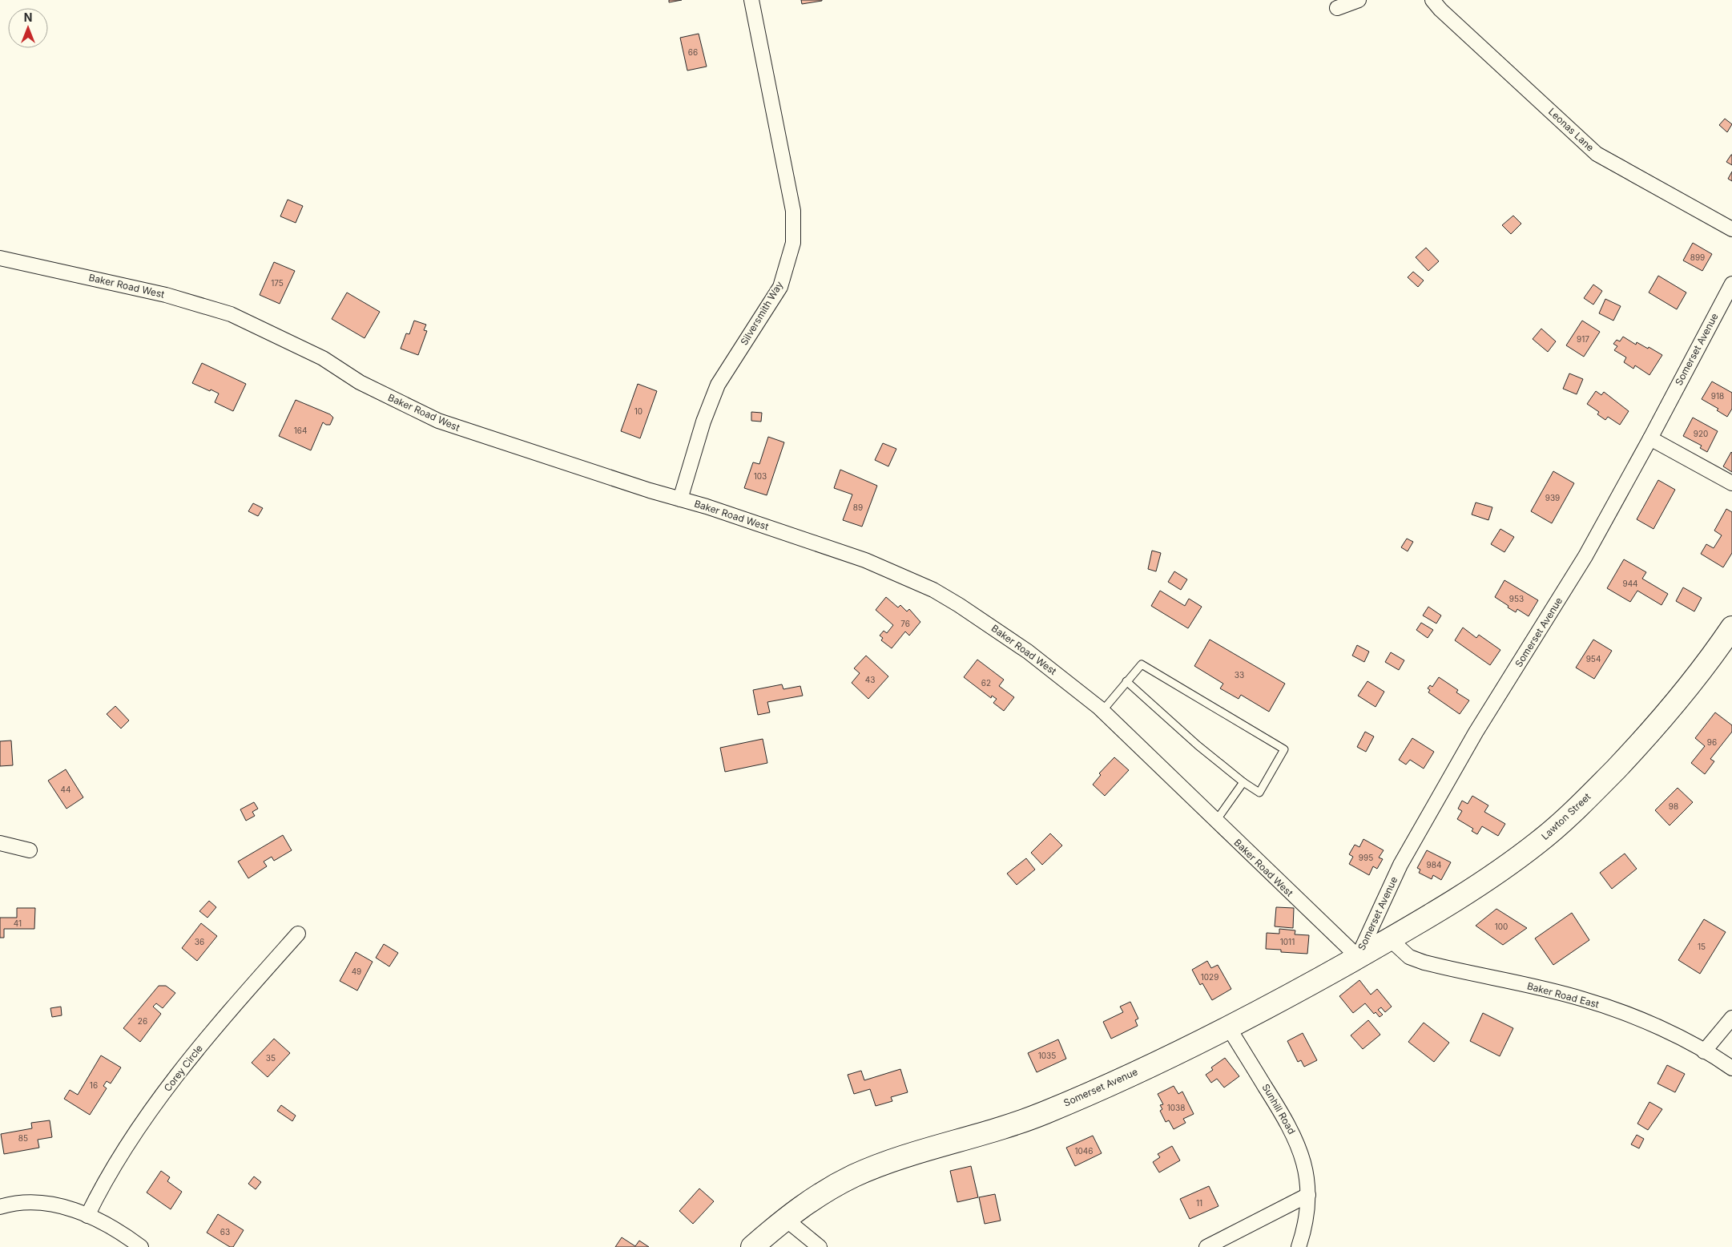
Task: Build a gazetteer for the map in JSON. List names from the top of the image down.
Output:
{
  "streets": {
    "main road": ["Somerset Avenue", "Lawton Street"],
    "street": [
      "Leonas Lane",
      "Baker Road West",
      "Silversmith Way",
      "Baker Road East",
      "Corey Circle",
      "Sunhill Road"
    ]
  },
  "crossings": [
    ["Baker Road West", "Silversmith Way"],
    ["Baker Road West", "Somerset Avenue"],
    ["Baker Road West", "Lawton Street"],
    ["Somerset Avenue", "Lawton Street"],
    ["Somerset Avenue", "Sunhill Road"],
    ["Lawton Street", "Baker Road East"]
  ],
  "house_numbers": [
    "66",
    "899",
    "175",
    "917",
    "918",
    "10",
    "164",
    "920",
    "103",
    "939",
    "89",
    "944",
    "953",
    "76",
    "954",
    "33",
    "43",
    "62",
    "96",
    "44",
    "98",
    "995",
    "984",
    "41",
    "100",
    "36",
    "1011",
    "15",
    "49",
    "1029",
    "26",
    "1035",
    "35",
    "16",
    "1038",
    "85",
    "1046",
    "11",
    "63"
  ],
  "north": "top"
}
